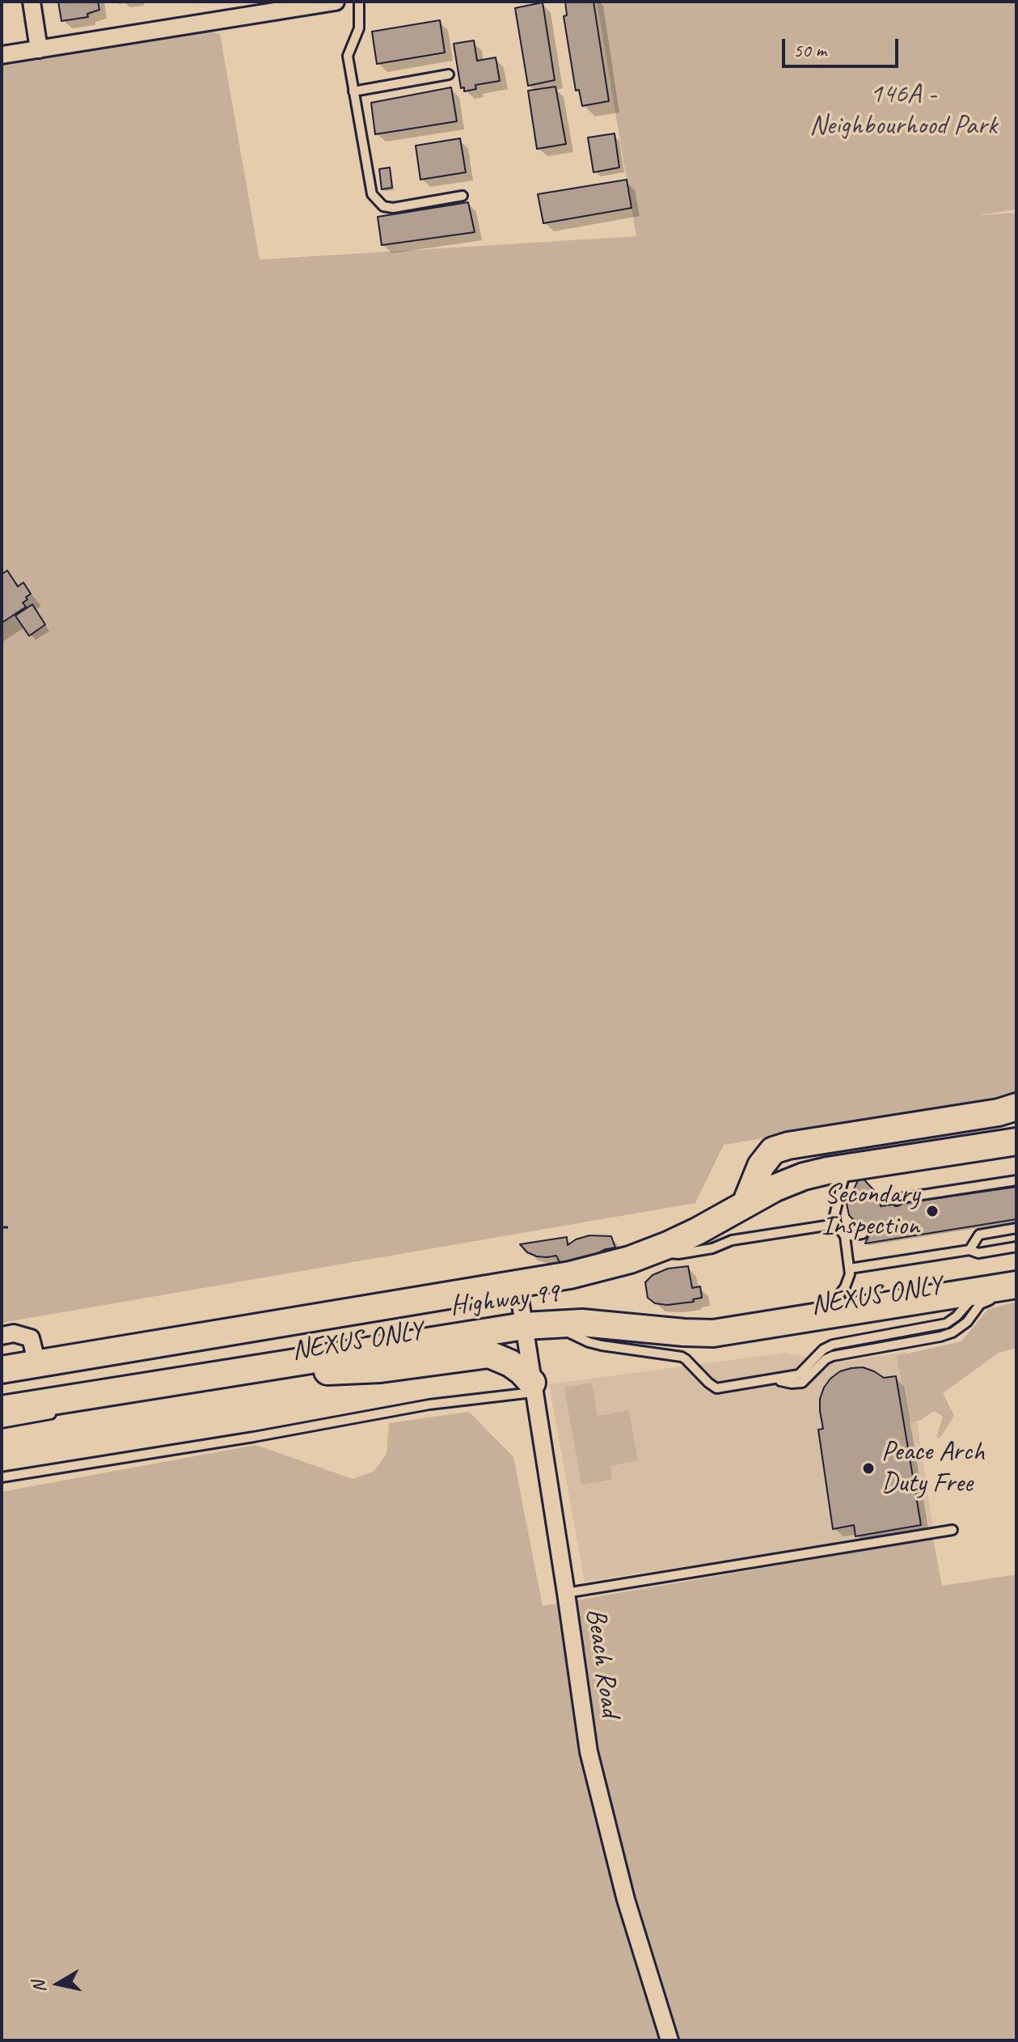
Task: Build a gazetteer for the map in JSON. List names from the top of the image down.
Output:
{
  "streets": {
    "highway": ["Highway 99"],
    "street": ["Beach Road"],
    "lane": ["NEXUS ONLY"]
  },
  "crossings": [
    ["NEXUS ONLY", "Highway 99"],
    ["Highway 99", "Beach Road"]
  ],
  "parks": ["146A - Neighbourhood Park"],
  "places": ["Secondary Inspection", "Peace Arch Duty Free"],
  "scale_bar": "50 m",
  "north": "left"
}
